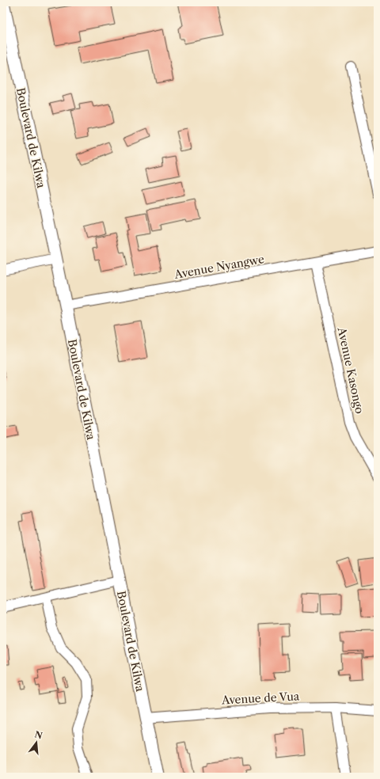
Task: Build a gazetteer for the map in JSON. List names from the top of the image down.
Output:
{
  "streets": {
    "street": [
      "Boulevard de Kilwa",
      "Avenue Nyangwe",
      "Avenue Kasongo",
      "Avenue de Vua"
    ]
  },
  "crossings": [
    ["Boulevard de Kilwa", "Avenue Nyangwe"],
    ["Boulevard de Kilwa", "Avenue de Vua"],
    ["Avenue Nyangwe", "Avenue Kasongo"]
  ],
  "north": "top"
}
